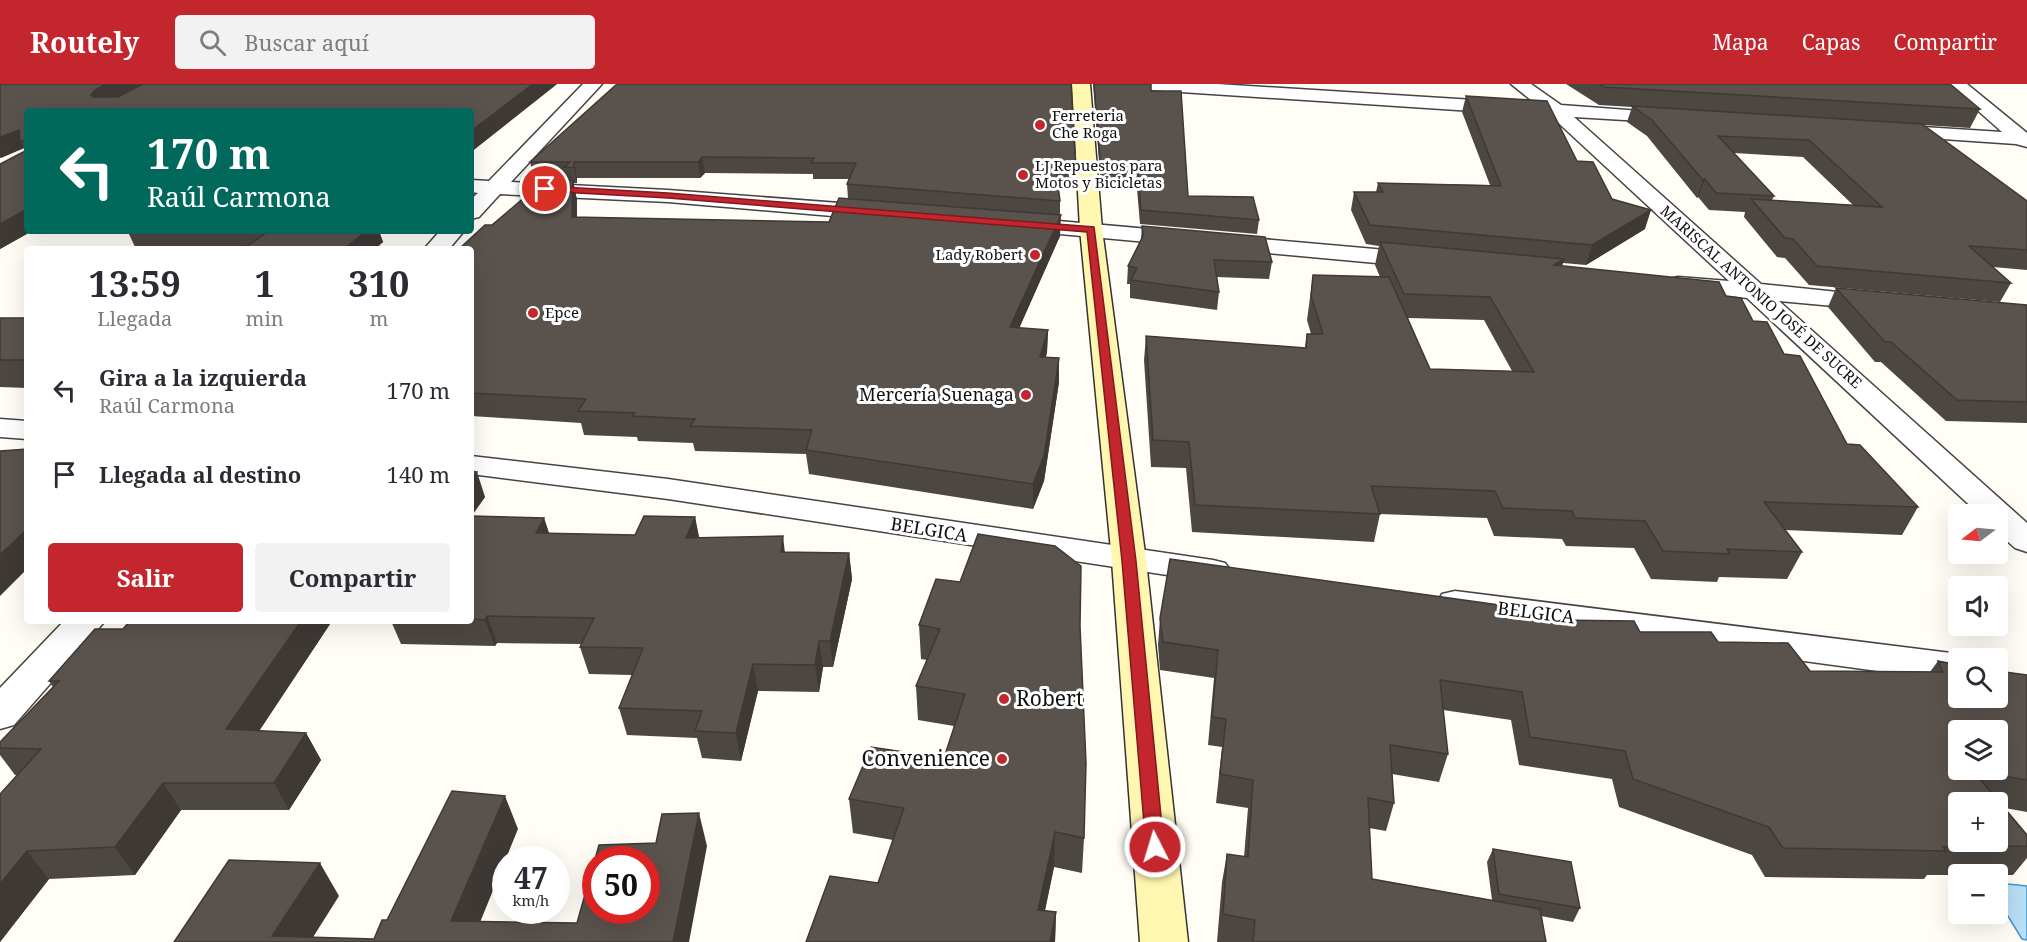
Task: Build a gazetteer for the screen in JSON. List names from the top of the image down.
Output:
{
  "streets": {
    "street": ["MARISCAL ANTONIO JOSÉ DE SUCRE", "BELGICA"]
  },
  "places": [
    "Ferreteria Che Roga",
    "LJ Repuestos para Motos y Bicicletas",
    "Lady Robert",
    "Epce",
    "Mercería Suenaga",
    "Robert",
    "Convenience"
  ],
  "north": "left",
  "page": {
    "header": "Routely",
    "search": "Buscar aquí",
    "nav": ["Mapa", "Capas", "Compartir"],
    "turn": ["170 m", "Raúl Carmona"],
    "eta": [
      "13:59",
      "Llegada",
      "1",
      "min",
      "310",
      "m"
    ],
    "list": [
      {
        "name": "Gira a la izquierda",
        "note": "Raúl Carmona",
        "value": "170 m"
      },
      {
        "name": "Llegada al destino",
        "value": "140 m"
      }
    ],
    "map_buttons": ["+", "−"],
    "buttons": ["Salir", "Compartir"],
    "speed": "47 km/h",
    "limit": "50"
  }
}
